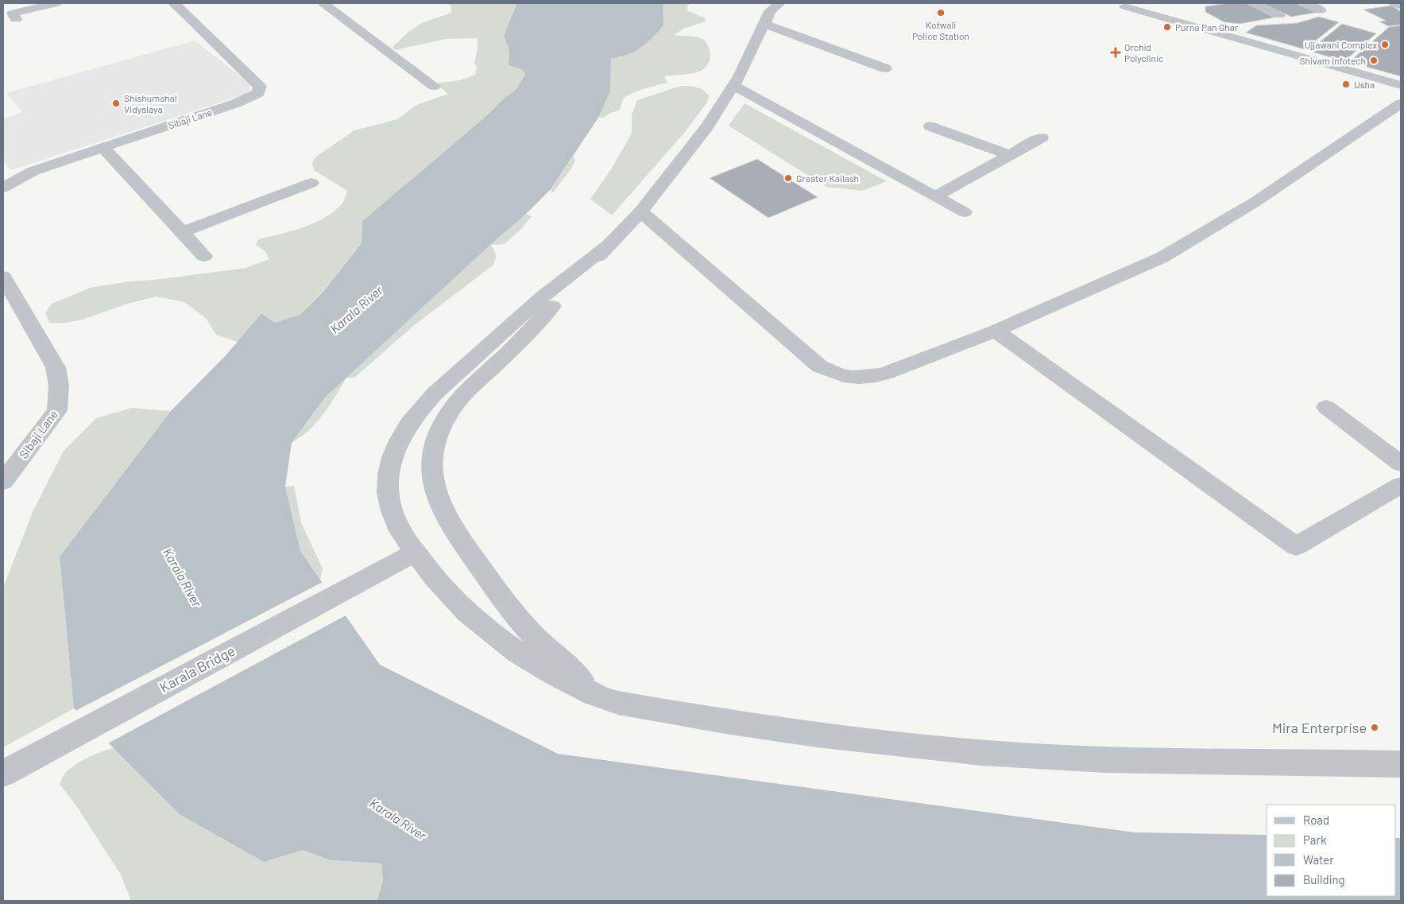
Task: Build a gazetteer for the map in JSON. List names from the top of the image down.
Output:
{
  "streets": {
    "street": ["Sibaji Lane", "Karala Bridge"]
  },
  "water": ["Karala River"],
  "places": {
    "other": [
      "Kotwali Police Station",
      "Purna Pan Ghar",
      "Ujjawani Complex",
      "Shivam Infotech",
      "Usha",
      "Shishumahal Vidyalaya",
      "Greater Kailash",
      "Mira Enterprise"
    ],
    "health": ["Orchid Polyclinic"]
  },
  "legend": [
    "Road",
    "Park",
    "Water",
    "Building"
  ]
}
